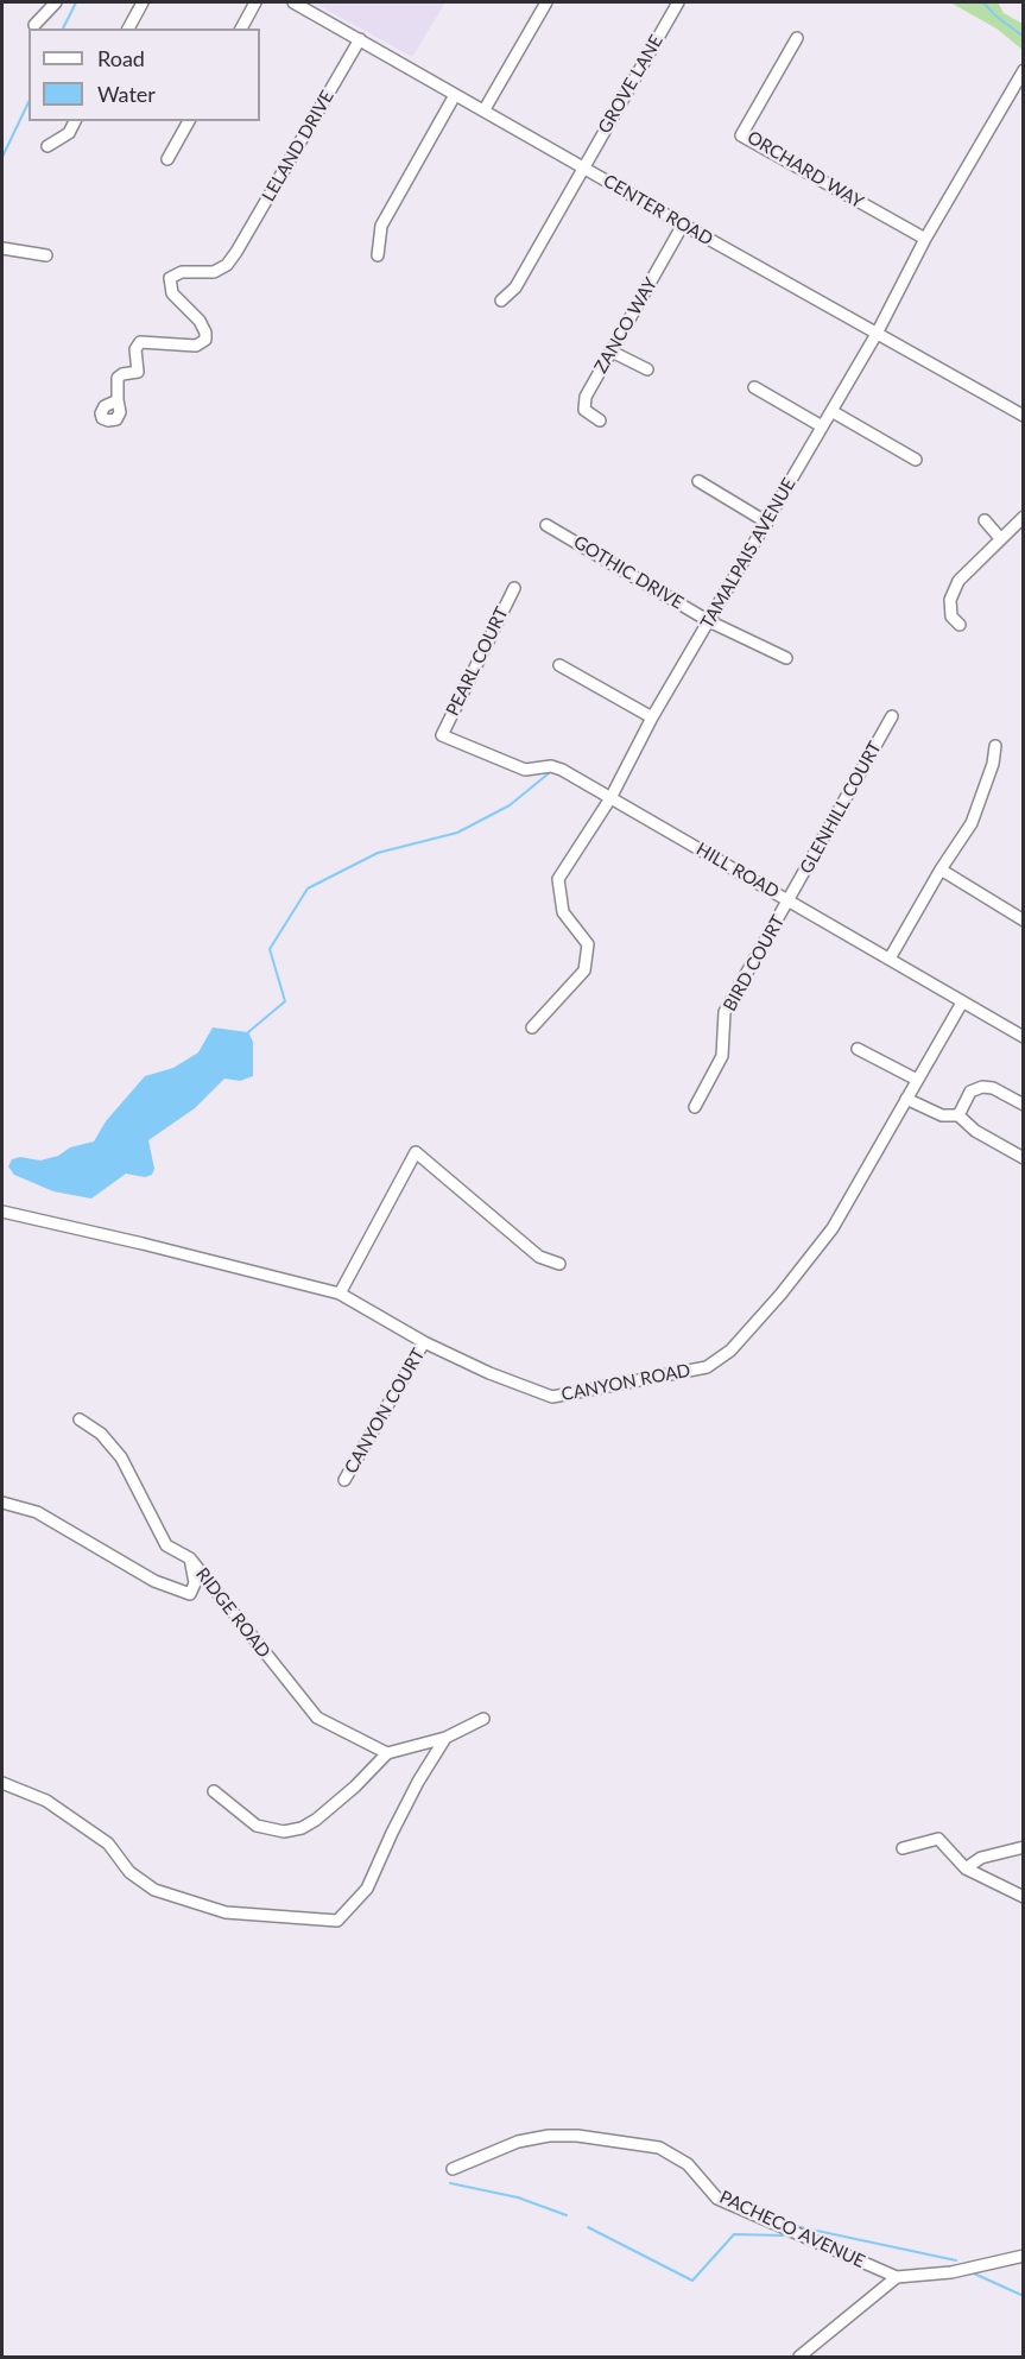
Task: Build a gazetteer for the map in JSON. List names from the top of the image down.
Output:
{
  "streets": {
    "street": [
      "GROVE LANE",
      "LELAND DRIVE",
      "ORCHARD WAY",
      "CENTER ROAD",
      "ZANCO WAY",
      "TAMALPAIS AVENUE",
      "GOTHIC DRIVE",
      "PEARL COURT",
      "GLENHILL COURT",
      "HILL ROAD",
      "BIRD COURT",
      "CANYON ROAD",
      "CANYON COURT",
      "RIDGE ROAD",
      "PACHECO AVENUE"
    ]
  },
  "crossings": [
    ["GROVE LANE", "CENTER ROAD"],
    ["LELAND DRIVE", "CENTER ROAD"],
    ["ORCHARD WAY", "TAMALPAIS AVENUE"],
    ["CENTER ROAD", "ZANCO WAY"],
    ["CENTER ROAD", "TAMALPAIS AVENUE"],
    ["TAMALPAIS AVENUE", "GOTHIC DRIVE"],
    ["TAMALPAIS AVENUE", "HILL ROAD"],
    ["PEARL COURT", "HILL ROAD"],
    ["GLENHILL COURT", "HILL ROAD"],
    ["GLENHILL COURT", "BIRD COURT"],
    ["HILL ROAD", "BIRD COURT"],
    ["HILL ROAD", "CANYON ROAD"],
    ["CANYON ROAD", "CANYON COURT"]
  ],
  "legend": ["Road", "Water"]
}
